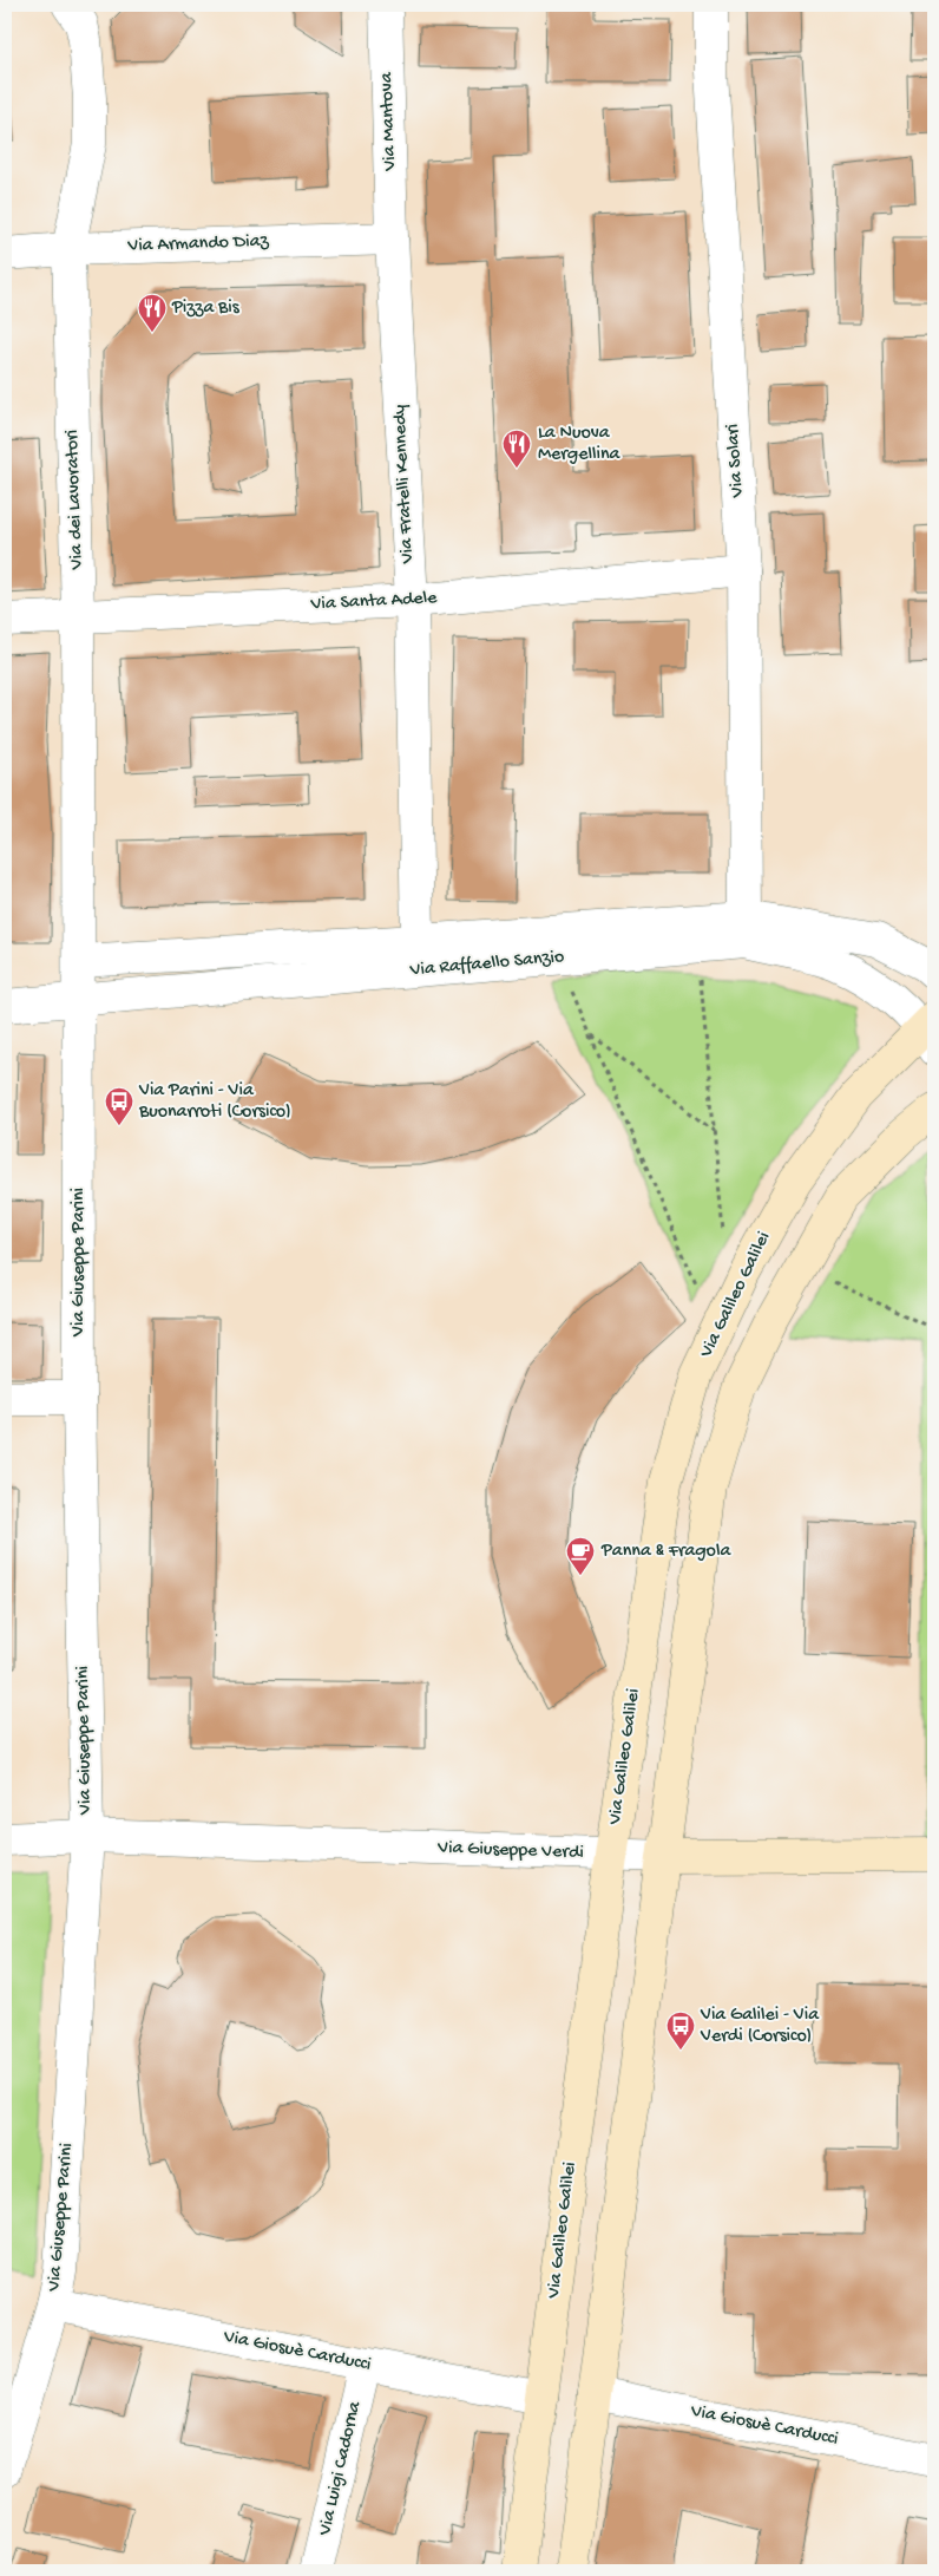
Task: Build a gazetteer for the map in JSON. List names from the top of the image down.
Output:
{
  "streets": {
    "street": [
      "Via Mantova",
      "Via Armando Diaz",
      "Via Solari",
      "Via Fratelli Kennedy",
      "Via dei Lavoratori",
      "Via Santa Adele",
      "Via Raffaello Sanzio",
      "Via Giuseppe Parini",
      "Via Galileo Galilei",
      "Via Giuseppe Verdi",
      "Via Giosuè Carducci",
      "Via Luigi Cadorna"
    ]
  },
  "crossings": [
    ["Via Mantova", "Via Armando Diaz"],
    ["Via Mantova", "Via Fratelli Kennedy"],
    ["Via Armando Diaz", "Via Fratelli Kennedy"],
    ["Via Armando Diaz", "Via dei Lavoratori"],
    ["Via Solari", "Via Santa Adele"],
    ["Via Solari", "Via Raffaello Sanzio"],
    ["Via Fratelli Kennedy", "Via Santa Adele"],
    ["Via Fratelli Kennedy", "Via Raffaello Sanzio"],
    ["Via dei Lavoratori", "Via Santa Adele"],
    ["Via dei Lavoratori", "Via Raffaello Sanzio"],
    ["Via dei Lavoratori", "Via Giuseppe Parini"],
    ["Via Raffaello Sanzio", "Via Giuseppe Parini"],
    ["Via Raffaello Sanzio", "Via Galileo Galilei"],
    ["Via Giuseppe Parini", "Via Giuseppe Verdi"],
    ["Via Giuseppe Parini", "Via Giosuè Carducci"],
    ["Via Galileo Galilei", "Via Giuseppe Verdi"],
    ["Via Galileo Galilei", "Via Giosuè Carducci"],
    ["Via Giosuè Carducci", "Via Luigi Cadorna"]
  ],
  "places": {
    "restaurant": ["Pizza Bis", "La Nuova Mergellina"],
    "bus stop": ["Via Parini - Via Buonarroti (Corsico)", "Via Galilei - Via Verdi (Corsico)"],
    "cafe": ["Panna & Fragola"]
  }
}
